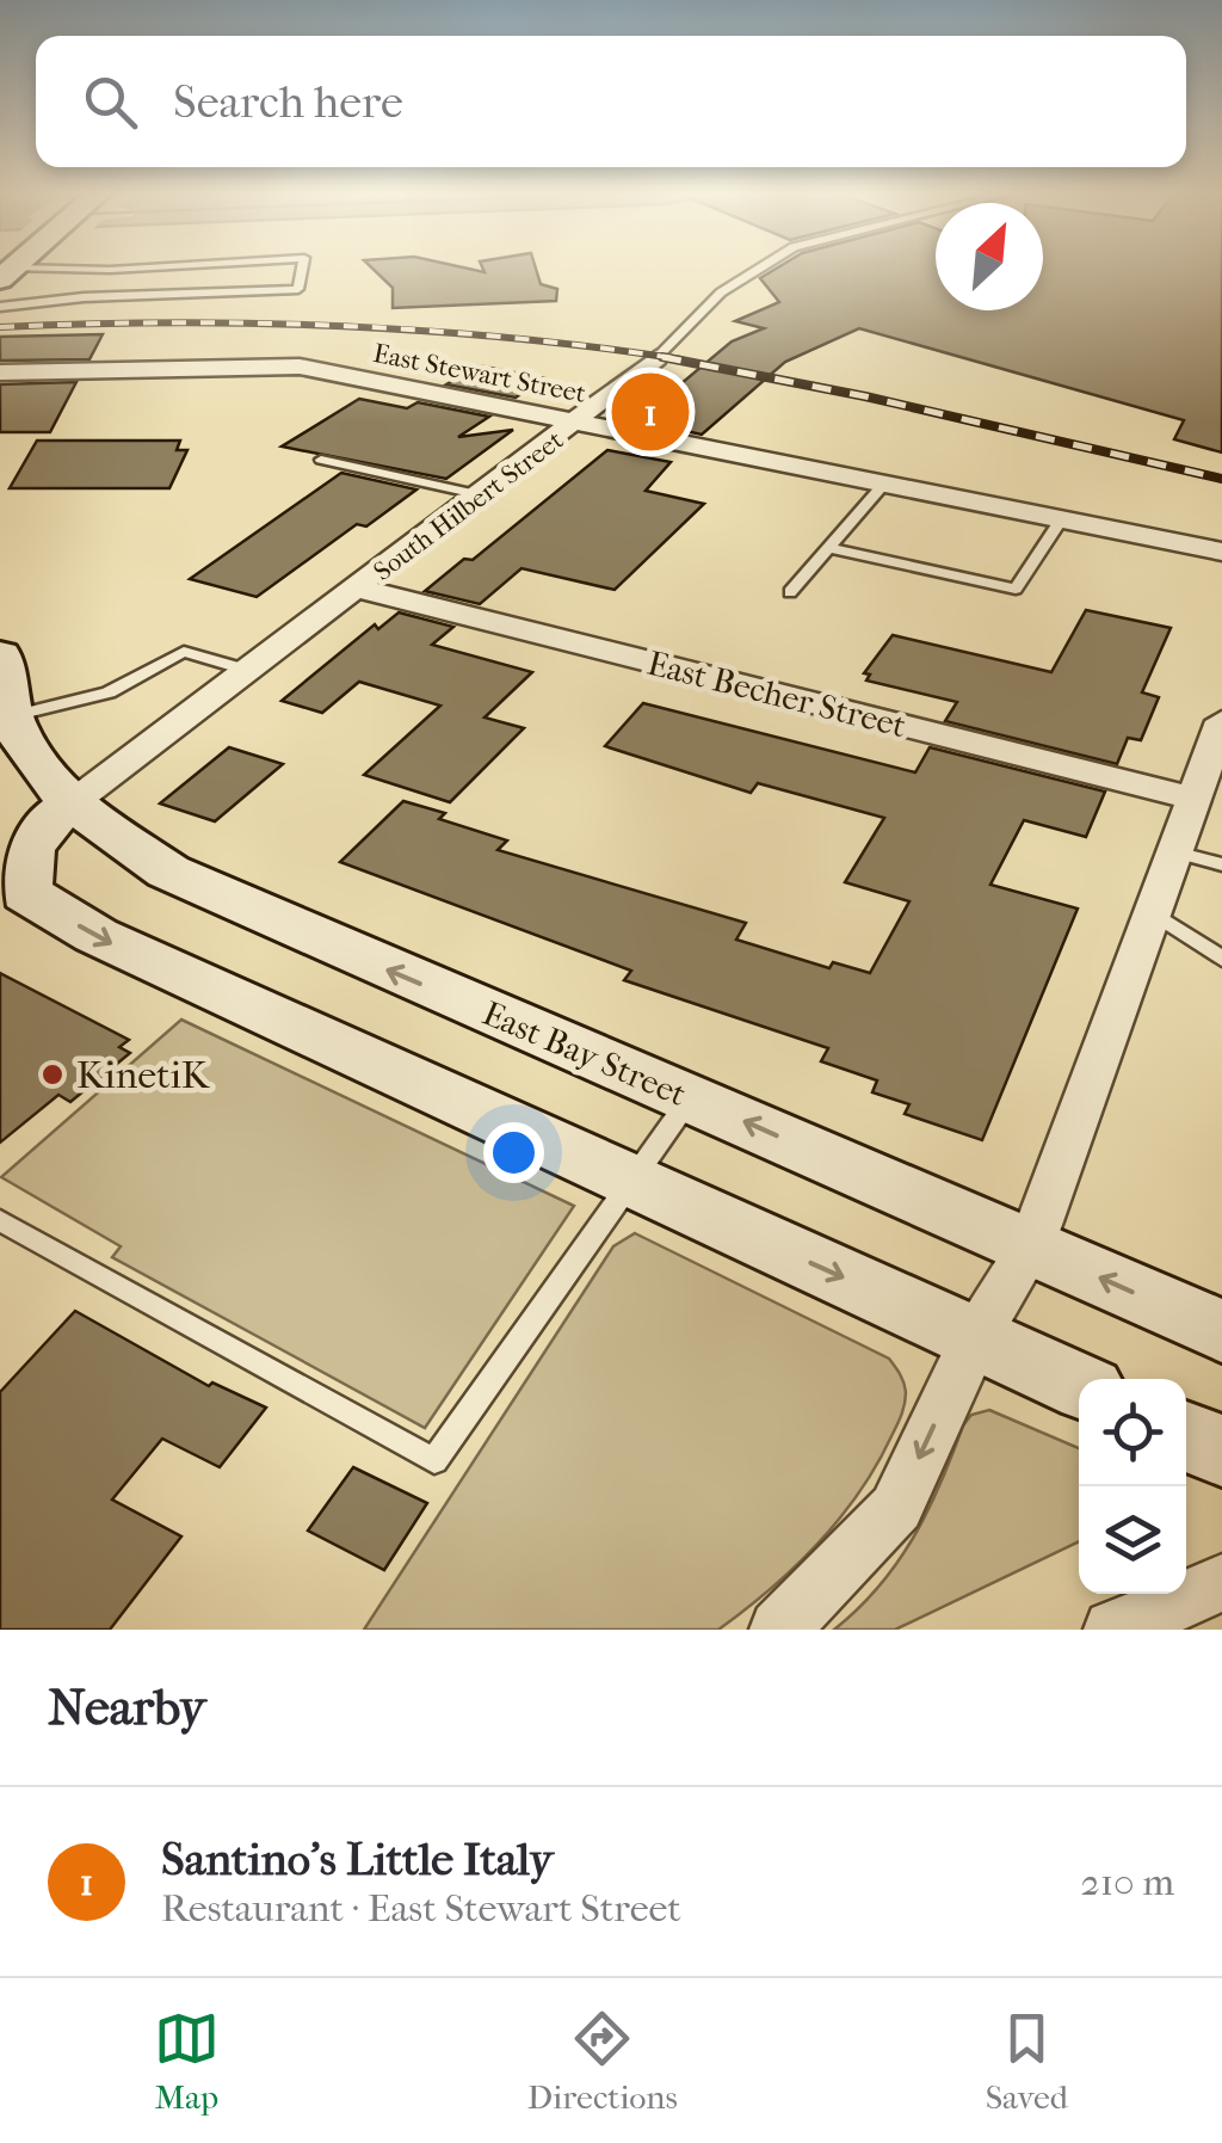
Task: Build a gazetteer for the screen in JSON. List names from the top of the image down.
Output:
{
  "streets": {
    "main road": ["East Bay Street"],
    "street": ["East Stewart Street", "South Hilbert Street", "East Becher Street"]
  },
  "crossings": [
    ["East Stewart Street", "South Hilbert Street"],
    ["South Hilbert Street", "East Becher Street"],
    ["South Hilbert Street", "East Bay Street"]
  ],
  "places": ["KinetiK"],
  "north": "top right",
  "page": {
    "search": "Search here",
    "pins": "1",
    "heading": "Nearby",
    "list": [
      {
        "mark": "1",
        "name": "Santino's Little Italy",
        "note": "Restaurant · East Stewart Street",
        "value": "210 m"
      }
    ],
    "nav": ["Map", "Directions", "Saved"]
  }
}
